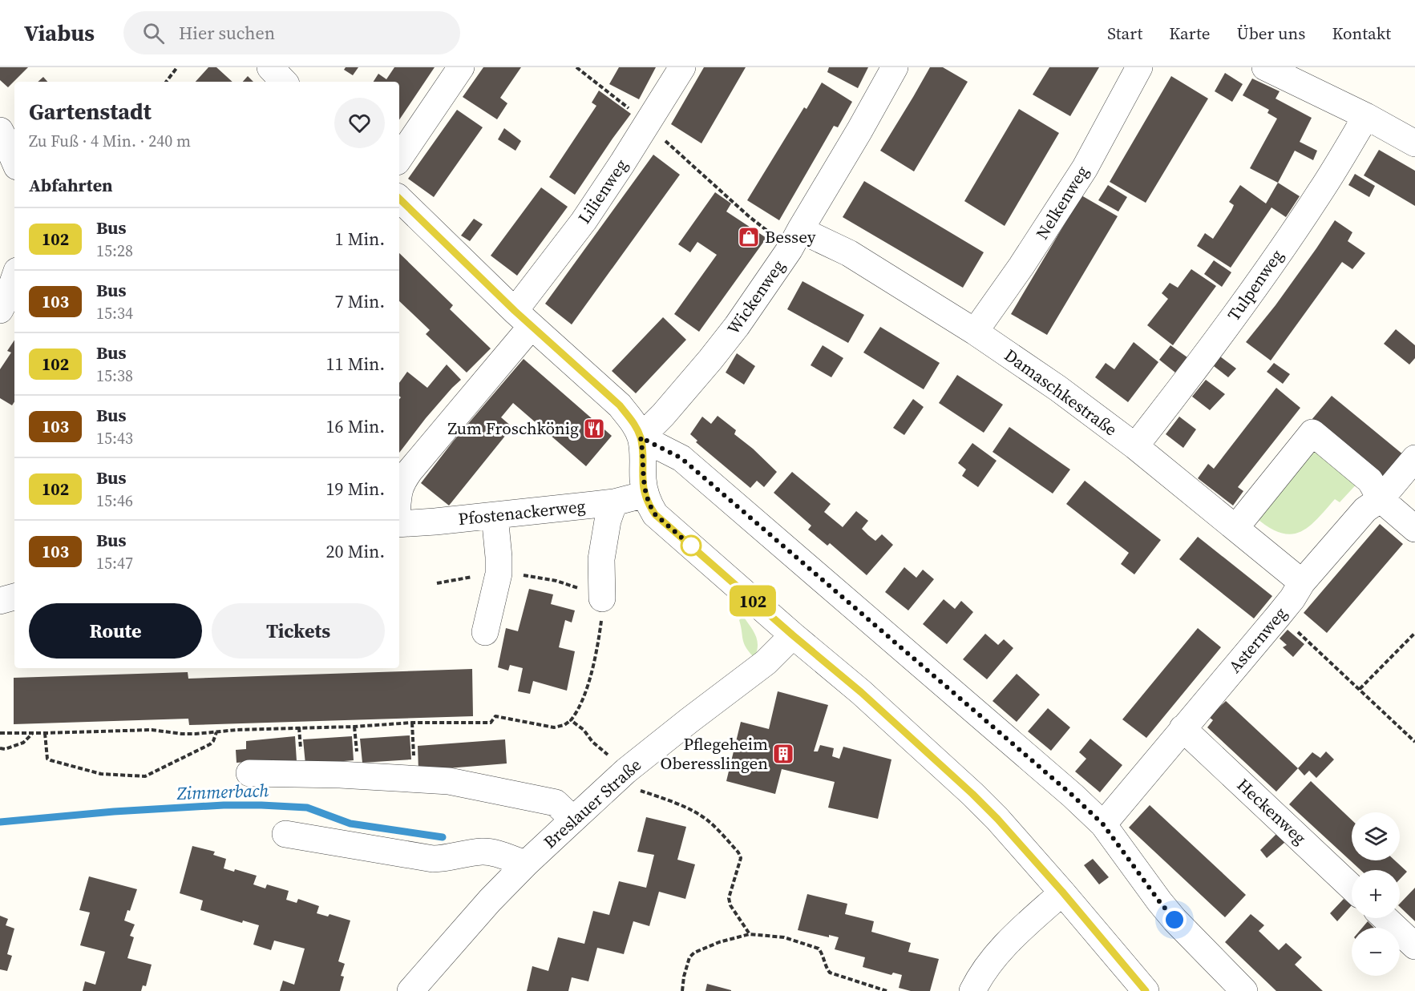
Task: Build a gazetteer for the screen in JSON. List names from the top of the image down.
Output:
{
  "streets": {
    "street": [
      "Lilienweg",
      "Nelkenweg",
      "Tulpenweg",
      "Wickenweg",
      "Damaschkestraße",
      "Pfostenackerweg",
      "Asternweg",
      "Breslauer Straße",
      "Heckenweg"
    ]
  },
  "crossings": [
    ["Nelkenweg", "Damaschkestraße"],
    ["Tulpenweg", "Damaschkestraße"],
    ["Wickenweg", "Damaschkestraße"],
    ["Damaschkestraße", "Asternweg"],
    ["Asternweg", "Heckenweg"]
  ],
  "water": ["Zimmerbach"],
  "places": {
    "shop": ["Bessey"],
    "restaurant": ["Zum Froschkönig"],
    "building": ["Pflegeheim Oberesslingen"]
  },
  "lines": ["bus line 102"],
  "page": {
    "header": "Viabus",
    "search": "Hier suchen",
    "nav": [
      "Start",
      "Karte",
      "Über uns",
      "Kontakt"
    ],
    "on_map": "102",
    "heading": [
      ["Gartenstadt", "Zu Fuß · 4 Min. · 240 m"],
      "Abfahrten"
    ],
    "list": [
      {
        "mark": "102",
        "name": "Bus",
        "note": "15:28",
        "value": "1 Min."
      },
      {
        "mark": "103",
        "name": "Bus",
        "note": "15:34",
        "value": "7 Min."
      },
      {
        "mark": "102",
        "name": "Bus",
        "note": "15:38",
        "value": "11 Min."
      },
      {
        "mark": "103",
        "name": "Bus",
        "note": "15:43",
        "value": "16 Min."
      },
      {
        "mark": "102",
        "name": "Bus",
        "note": "15:46",
        "value": "19 Min."
      },
      {
        "mark": "103",
        "name": "Bus",
        "note": "15:47",
        "value": "20 Min."
      }
    ],
    "buttons": ["Route", "Tickets"],
    "map_buttons": ["+", "−"]
  }
}
